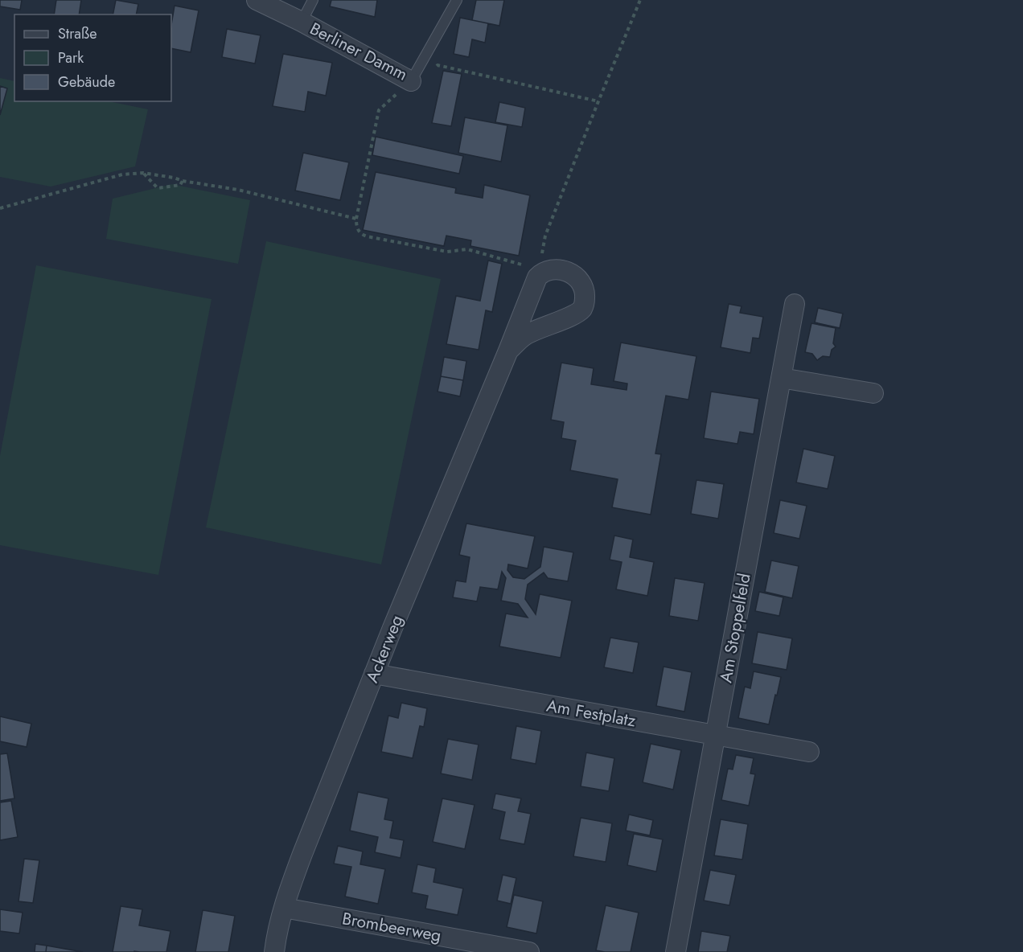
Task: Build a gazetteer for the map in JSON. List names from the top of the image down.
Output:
{
  "streets": {
    "street": [
      "Berliner Damm",
      "Am Stoppelfeld",
      "Ackerweg",
      "Am Festplatz",
      "Brombeerweg"
    ]
  },
  "crossings": [
    ["Am Stoppelfeld", "Am Festplatz"],
    ["Ackerweg", "Am Festplatz"],
    ["Ackerweg", "Brombeerweg"]
  ],
  "legend": ["Straße", "Park", "Gebäude"]
}
